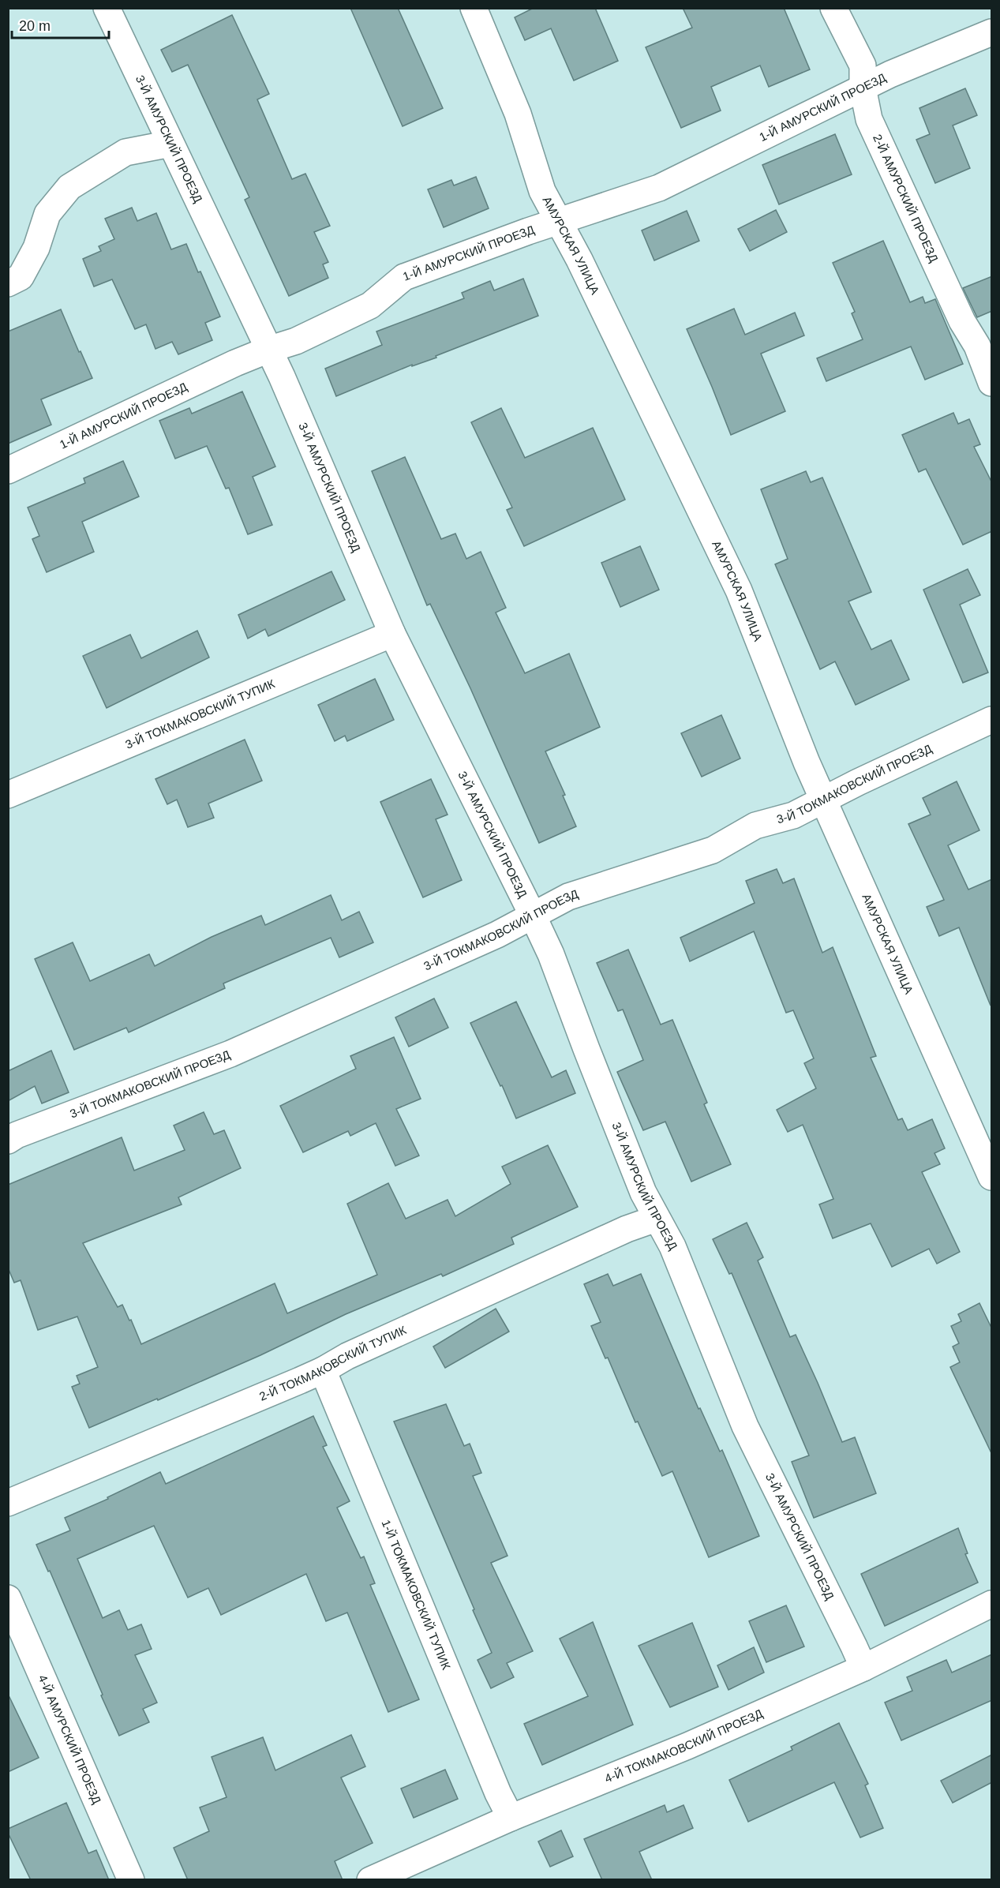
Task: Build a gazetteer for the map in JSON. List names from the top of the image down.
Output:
{
  "streets": {
    "street": [
      "1-Й АМУРСКИЙ ПРОЕЗД",
      "3-Й АМУРСКИЙ ПРОЕЗД",
      "2-Й АМУРСКИЙ ПРОЕЗД",
      "АМУРСКАЯ УЛИЦА",
      "3-Й ТОКМАКОВСКИЙ ТУПИК",
      "3-Й ТОКМАКОВСКИЙ ПРОЕЗД",
      "2-Й ТОКМАКОВСКИЙ ТУПИК",
      "1-Й ТОКМАКОВСКИЙ ТУПИК",
      "4-Й АМУРСКИЙ ПРОЕЗД",
      "4-Й ТОКМАКОВСКИЙ ПРОЕЗД"
    ]
  },
  "crossings": [
    ["1-Й АМУРСКИЙ ПРОЕЗД", "3-Й АМУРСКИЙ ПРОЕЗД"],
    ["1-Й АМУРСКИЙ ПРОЕЗД", "2-Й АМУРСКИЙ ПРОЕЗД"],
    ["1-Й АМУРСКИЙ ПРОЕЗД", "АМУРСКАЯ УЛИЦА"],
    ["3-Й АМУРСКИЙ ПРОЕЗД", "3-Й ТОКМАКОВСКИЙ ТУПИК"],
    ["3-Й АМУРСКИЙ ПРОЕЗД", "3-Й ТОКМАКОВСКИЙ ПРОЕЗД"],
    ["3-Й АМУРСКИЙ ПРОЕЗД", "2-Й ТОКМАКОВСКИЙ ТУПИК"],
    ["3-Й АМУРСКИЙ ПРОЕЗД", "4-Й ТОКМАКОВСКИЙ ПРОЕЗД"],
    ["АМУРСКАЯ УЛИЦА", "3-Й ТОКМАКОВСКИЙ ПРОЕЗД"],
    ["2-Й ТОКМАКОВСКИЙ ТУПИК", "1-Й ТОКМАКОВСКИЙ ТУПИК"],
    ["1-Й ТОКМАКОВСКИЙ ТУПИК", "4-Й ТОКМАКОВСКИЙ ПРОЕЗД"]
  ],
  "scale_bar": "20 m"
}
